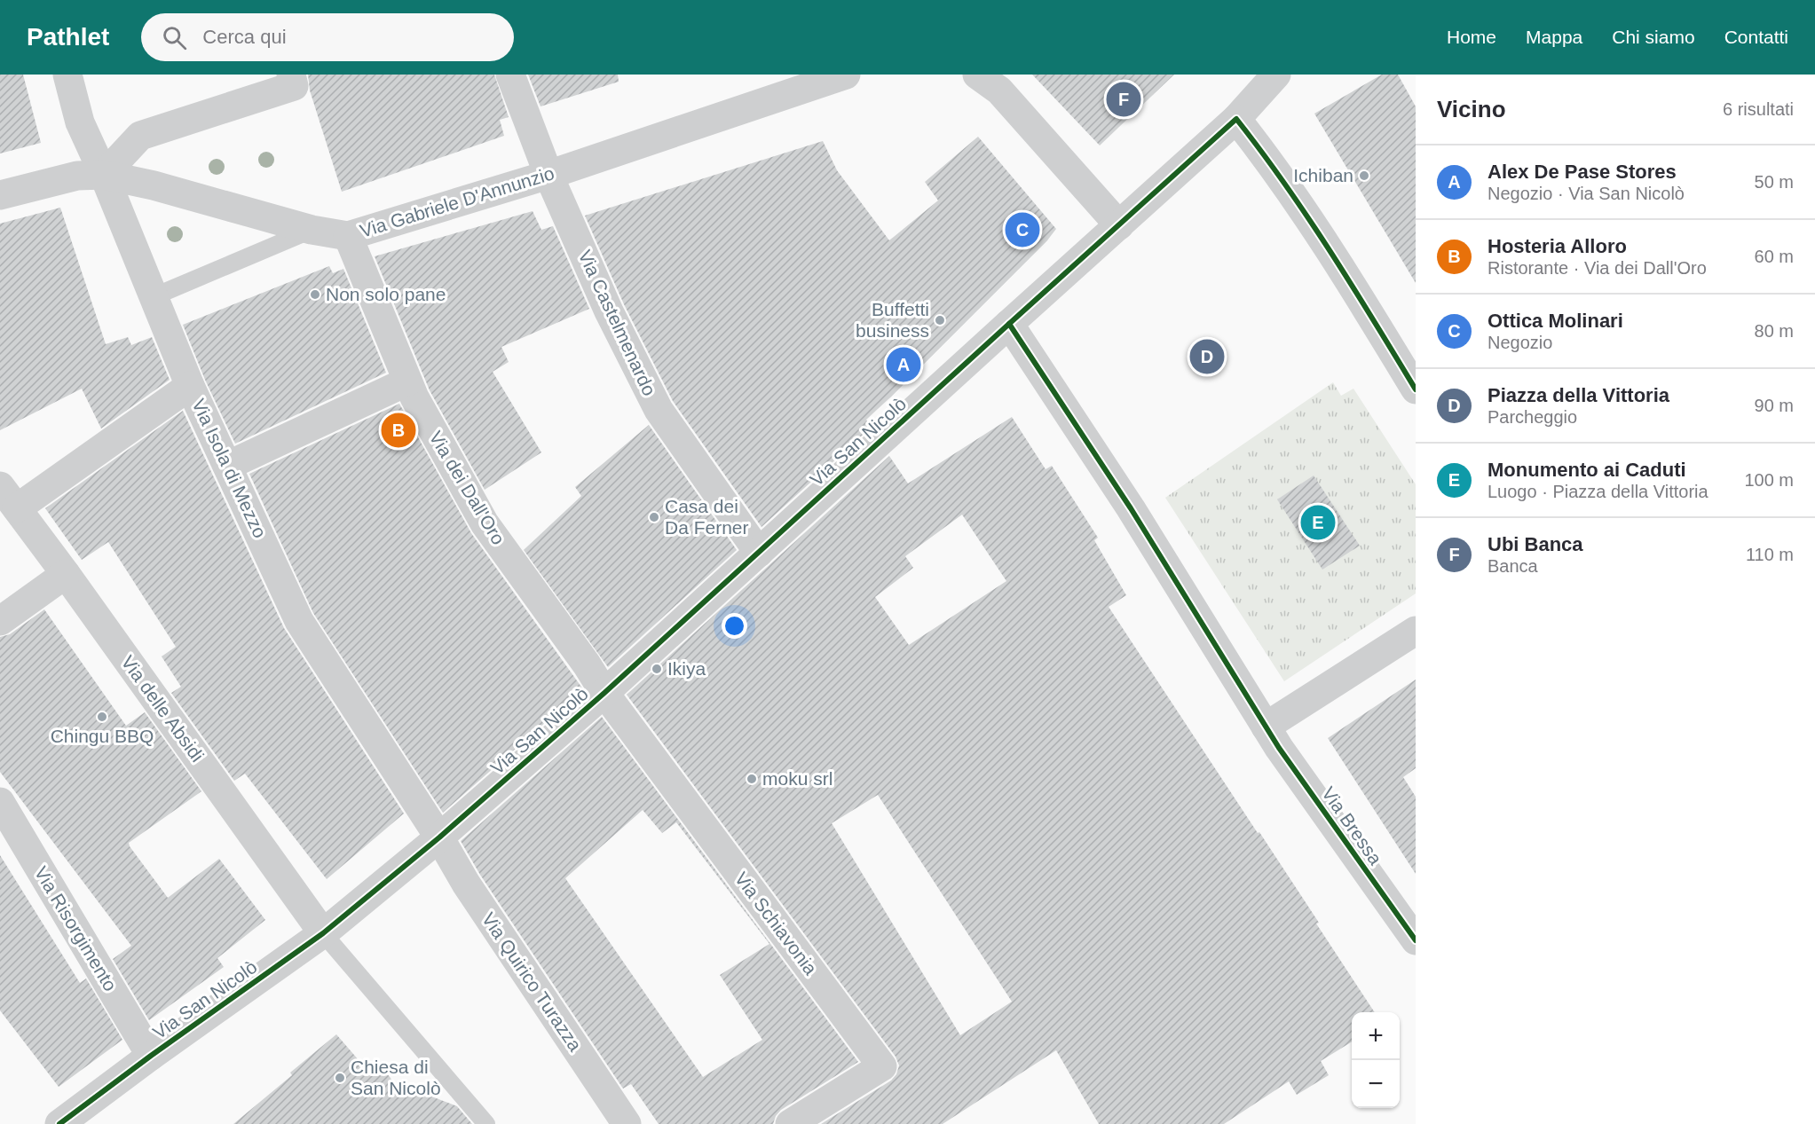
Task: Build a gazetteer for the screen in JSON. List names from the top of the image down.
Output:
{
  "streets": {
    "street": [
      "Via Gabriele D'Annunzio",
      "Via Castelmenardo",
      "Via San Nicolò",
      "Via Isola di Mezzo",
      "Via dei Dall'Oro",
      "Via delle Absidi",
      "Via Bressa",
      "Via Schiavonia",
      "Via Risorgimento",
      "Via Quirico Turazza"
    ]
  },
  "crossings": [
    ["Via Gabriele D'Annunzio", "Via Castelmenardo"],
    ["Via Gabriele D'Annunzio", "Via Isola di Mezzo"],
    ["Via Gabriele D'Annunzio", "Via dei Dall'Oro"],
    ["Via Castelmenardo", "Via San Nicolò"],
    ["Via San Nicolò", "Via Isola di Mezzo"],
    ["Via San Nicolò", "Via dei Dall'Oro"],
    ["Via San Nicolò", "Via delle Absidi"],
    ["Via San Nicolò", "Via Bressa"],
    ["Via San Nicolò", "Via Schiavonia"],
    ["Via San Nicolò", "Via Risorgimento"],
    ["Via San Nicolò", "Via Quirico Turazza"],
    ["Via Isola di Mezzo", "Via Quirico Turazza"],
    ["Via dei Dall'Oro", "Via Schiavonia"]
  ],
  "places": [
    "Ichiban",
    "Non solo pane",
    "Buffetti business",
    "Casa dei Da Ferner",
    "Ikiya",
    "Chingu BBQ",
    "moku srl",
    "Chiesa di San Nicolò"
  ],
  "page": {
    "header": "Pathlet",
    "search": "Cerca qui",
    "nav": [
      "Home",
      "Mappa",
      "Chi siamo",
      "Contatti"
    ],
    "heading": ["Vicino", "6 risultati"],
    "pins": [
      "F",
      "C",
      "D",
      "A",
      "B",
      "E"
    ],
    "list": [
      {
        "mark": "A",
        "name": "Alex De Pase Stores",
        "note": "Negozio · Via San Nicolò",
        "value": "50 m"
      },
      {
        "mark": "B",
        "name": "Hosteria Alloro",
        "note": "Ristorante · Via dei Dall'Oro",
        "value": "60 m"
      },
      {
        "mark": "C",
        "name": "Ottica Molinari",
        "note": "Negozio",
        "value": "80 m"
      },
      {
        "mark": "D",
        "name": "Piazza della Vittoria",
        "note": "Parcheggio",
        "value": "90 m"
      },
      {
        "mark": "E",
        "name": "Monumento ai Caduti",
        "note": "Luogo · Piazza della Vittoria",
        "value": "100 m"
      },
      {
        "mark": "F",
        "name": "Ubi Banca",
        "note": "Banca",
        "value": "110 m"
      }
    ],
    "map_buttons": ["+", "−"]
  }
}
